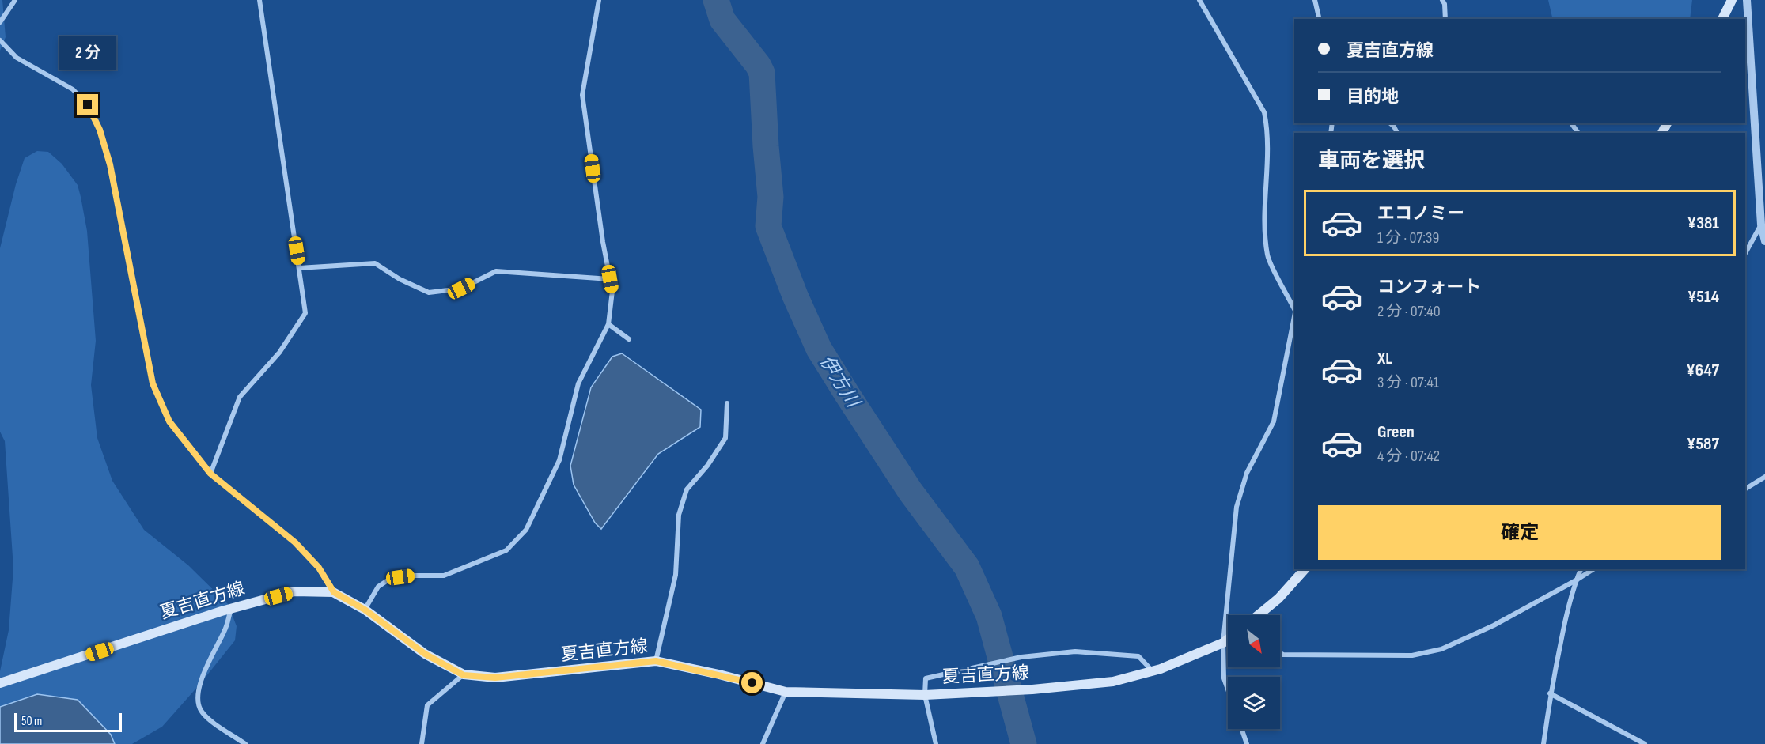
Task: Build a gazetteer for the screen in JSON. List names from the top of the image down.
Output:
{
  "streets": {
    "main road": ["夏吉直方線"]
  },
  "water": ["伊方川"],
  "scale_bar": "50 m",
  "north": "bottom right",
  "page": {
    "banner": ["夏吉直方線", "目的地"],
    "bubble": "2 分",
    "heading": "車両を選択",
    "list": [
      {
        "name": "エコノミー",
        "note": "1 分 · 07:39",
        "value": "¥381"
      },
      {
        "name": "コンフォート",
        "note": "2 分 · 07:40",
        "value": "¥514"
      },
      {
        "name": "XL",
        "note": "3 分 · 07:41",
        "value": "¥647"
      },
      {
        "name": "Green",
        "note": "4 分 · 07:42",
        "value": "¥587"
      }
    ],
    "buttons": "確定",
    "scale": "50 m"
  }
}
